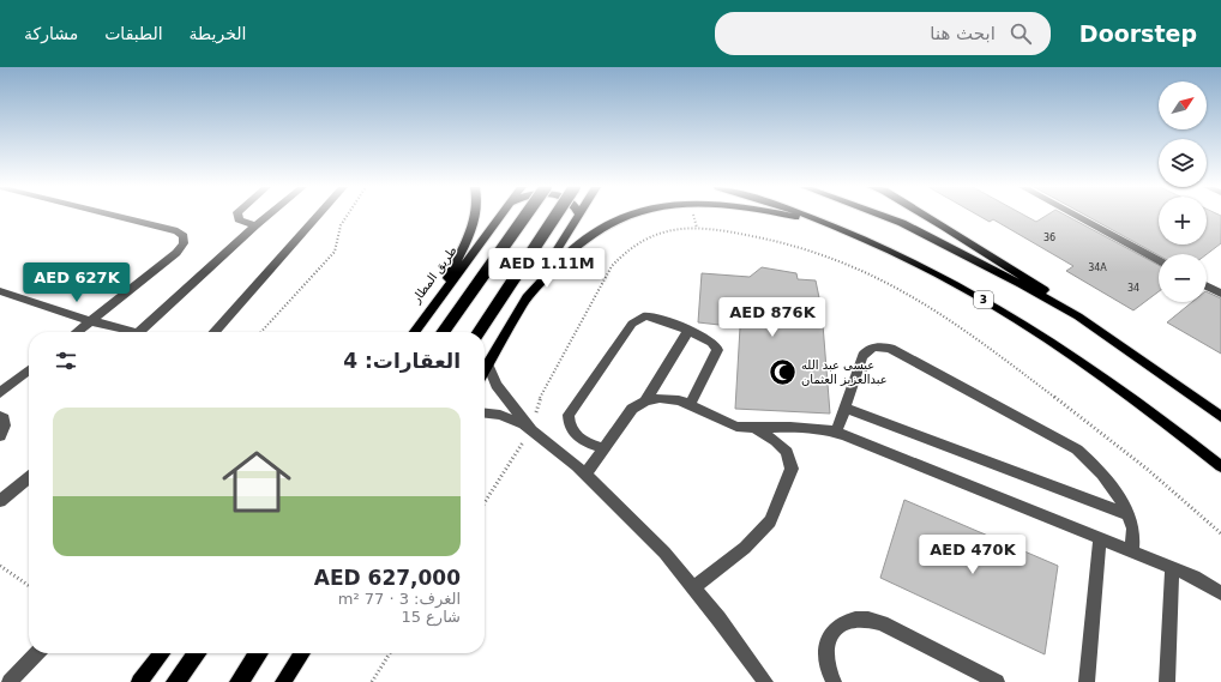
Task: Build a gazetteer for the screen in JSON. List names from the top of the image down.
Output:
{
  "streets": {
    "main road": ["طريق المطار", "3"]
  },
  "places": {
    "mosque": ["عيسى عبد الله عبدالعزيز العثمان"]
  },
  "house_numbers": ["36", "34A", "34"],
  "north": "top right",
  "page": {
    "header": "Doorstep",
    "search": "ابحث هنا",
    "nav": ["الخريطة", "الطبقات", "مشاركة"],
    "map_buttons": ["+", "−"],
    "price": [
      "AED 1.11M",
      "AED 627K",
      "AED 876K",
      "AED 470K"
    ],
    "heading": "العقارات: 4",
    "list": [
      {
        "name": "AED 627,000",
        "note": "الغرف: 3 · 77 m² · شارع 15"
      }
    ]
  }
}
